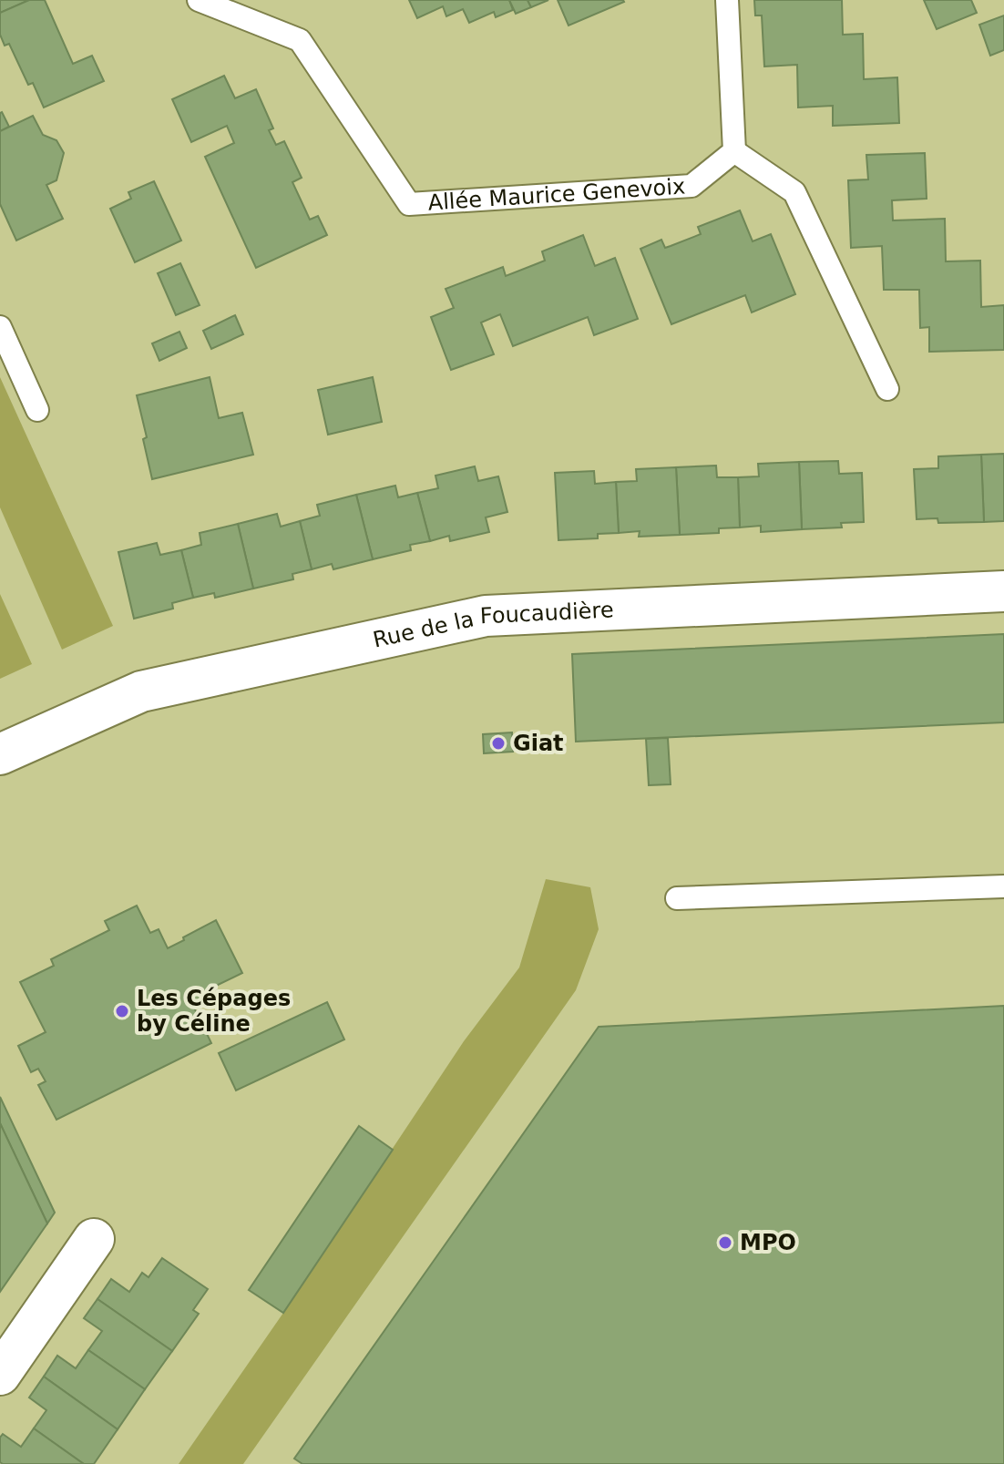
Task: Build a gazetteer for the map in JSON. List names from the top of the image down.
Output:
{
  "streets": {
    "street": ["Rue de la Foucaudière"],
    "lane": ["Allée Maurice Genevoix"]
  },
  "places": ["Giat", "Les Cépages by Céline", "MPO"]
}
